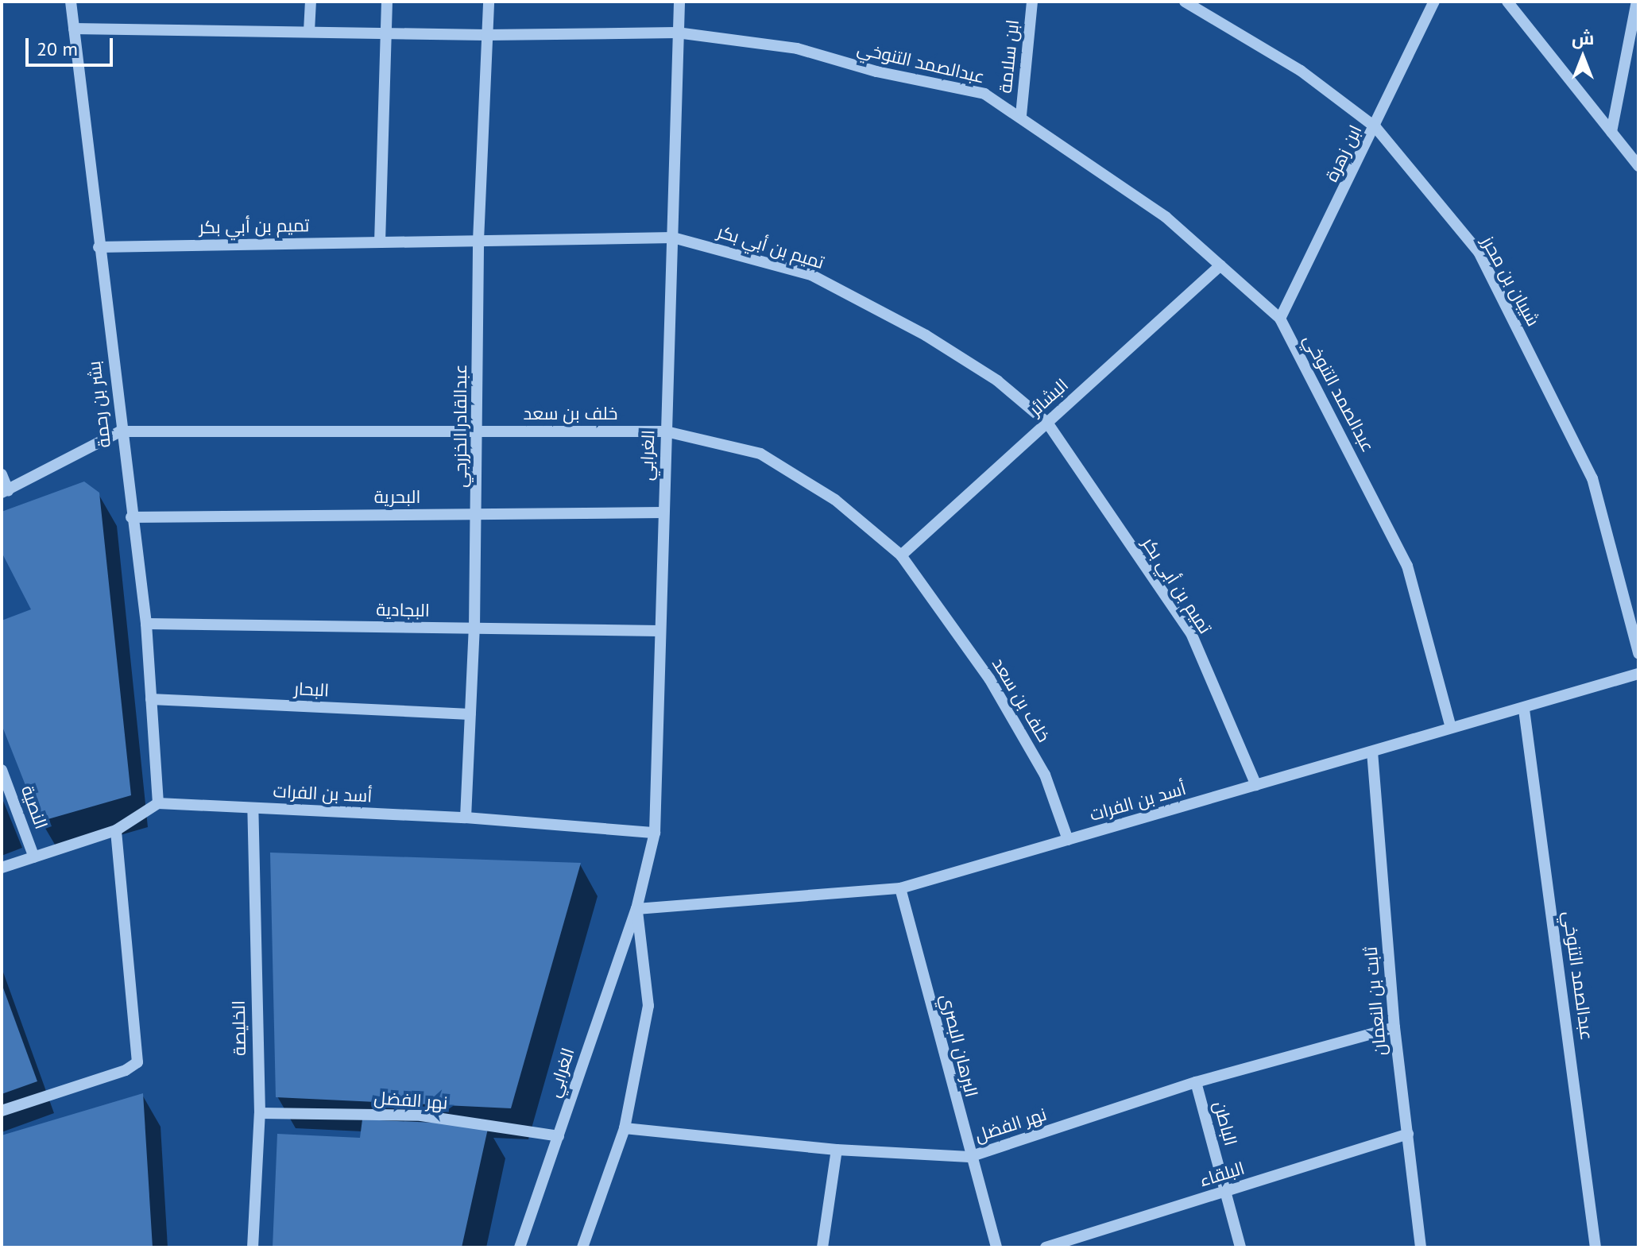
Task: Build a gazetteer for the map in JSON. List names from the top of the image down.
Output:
{
  "streets": {
    "street": [
      "ابن سلامة",
      "عبدالصمد التنوخي",
      "ابن زهرة",
      "تميم بن أبي بكر",
      "شيبان بن محرز",
      "البشائر",
      "بشر بن رحمة",
      "خلف بن سعد",
      "عبدالقادر الخزرجي",
      "الغرابي",
      "البحرية",
      "البجادية",
      "البحار",
      "أسد بن الفرات",
      "النصية",
      "ثابت بن النعمان",
      "الخليصة",
      "البرهان البصري",
      "نهر الفضل",
      "الباطن",
      "البلقاء"
    ]
  },
  "crossings": [
    ["ابن سلامة", "عبدالصمد التنوخي"],
    ["عبدالصمد التنوخي", "ابن زهرة"],
    ["عبدالصمد التنوخي", "البشائر"],
    ["عبدالصمد التنوخي", "بشر بن رحمة"],
    ["عبدالصمد التنوخي", "عبدالقادر الخزرجي"],
    ["عبدالصمد التنوخي", "الغرابي"],
    ["عبدالصمد التنوخي", "أسد بن الفرات"],
    ["ابن زهرة", "شيبان بن محرز"],
    ["تميم بن أبي بكر", "البشائر"],
    ["تميم بن أبي بكر", "بشر بن رحمة"],
    ["تميم بن أبي بكر", "عبدالقادر الخزرجي"],
    ["تميم بن أبي بكر", "الغرابي"],
    ["تميم بن أبي بكر", "أسد بن الفرات"],
    ["البشائر", "خلف بن سعد"],
    ["بشر بن رحمة", "خلف بن سعد"],
    ["بشر بن رحمة", "البحرية"],
    ["بشر بن رحمة", "البجادية"],
    ["بشر بن رحمة", "البحار"],
    ["بشر بن رحمة", "أسد بن الفرات"],
    ["خلف بن سعد", "عبدالقادر الخزرجي"],
    ["خلف بن سعد", "الغرابي"],
    ["خلف بن سعد", "أسد بن الفرات"],
    ["عبدالقادر الخزرجي", "البحرية"],
    ["عبدالقادر الخزرجي", "البجادية"],
    ["عبدالقادر الخزرجي", "البحار"],
    ["عبدالقادر الخزرجي", "أسد بن الفرات"],
    ["الغرابي", "البحرية"],
    ["الغرابي", "البجادية"],
    ["الغرابي", "أسد بن الفرات"],
    ["الغرابي", "نهر الفضل"],
    ["أسد بن الفرات", "ثابت بن النعمان"],
    ["أسد بن الفرات", "الخليصة"],
    ["أسد بن الفرات", "البرهان البصري"],
    ["ثابت بن النعمان", "نهر الفضل"],
    ["ثابت بن النعمان", "البلقاء"],
    ["الخليصة", "نهر الفضل"],
    ["البرهان البصري", "نهر الفضل"],
    ["نهر الفضل", "الباطن"],
    ["الباطن", "البلقاء"]
  ],
  "scale_bar": "20 m",
  "north": "top"
}
